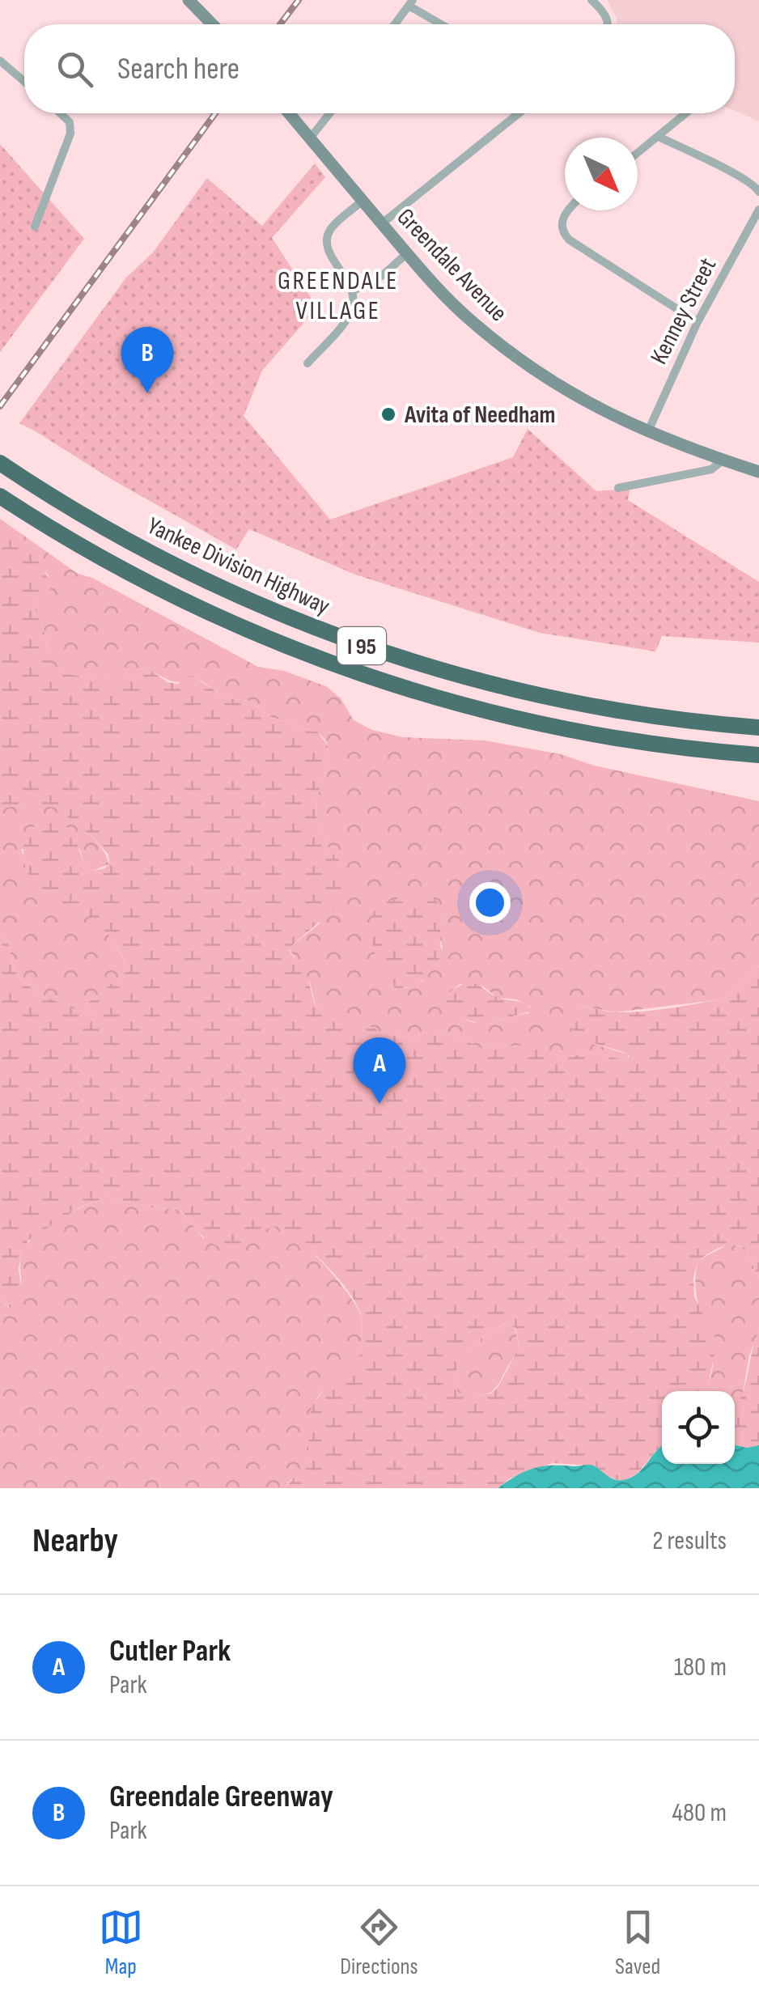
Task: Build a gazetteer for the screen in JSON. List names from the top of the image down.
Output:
{
  "streets": {
    "highway": ["Yankee Division Highway", "I 95"],
    "main road": ["Greendale Avenue"],
    "street": ["Kenney Street"]
  },
  "crossings": [
    ["Greendale Avenue", "Kenney Street"]
  ],
  "districts": ["GREENDALE VILLAGE"],
  "places": ["Avita of Needham"],
  "north": "bottom right",
  "page": {
    "search": "Search here",
    "pins": ["B", "A"],
    "heading": ["Nearby", "2 results"],
    "list": [
      {
        "mark": "A",
        "name": "Cutler Park",
        "note": "Park",
        "value": "180 m"
      },
      {
        "mark": "B",
        "name": "Greendale Greenway",
        "note": "Park",
        "value": "480 m"
      }
    ],
    "nav": ["Map", "Directions", "Saved"]
  }
}
